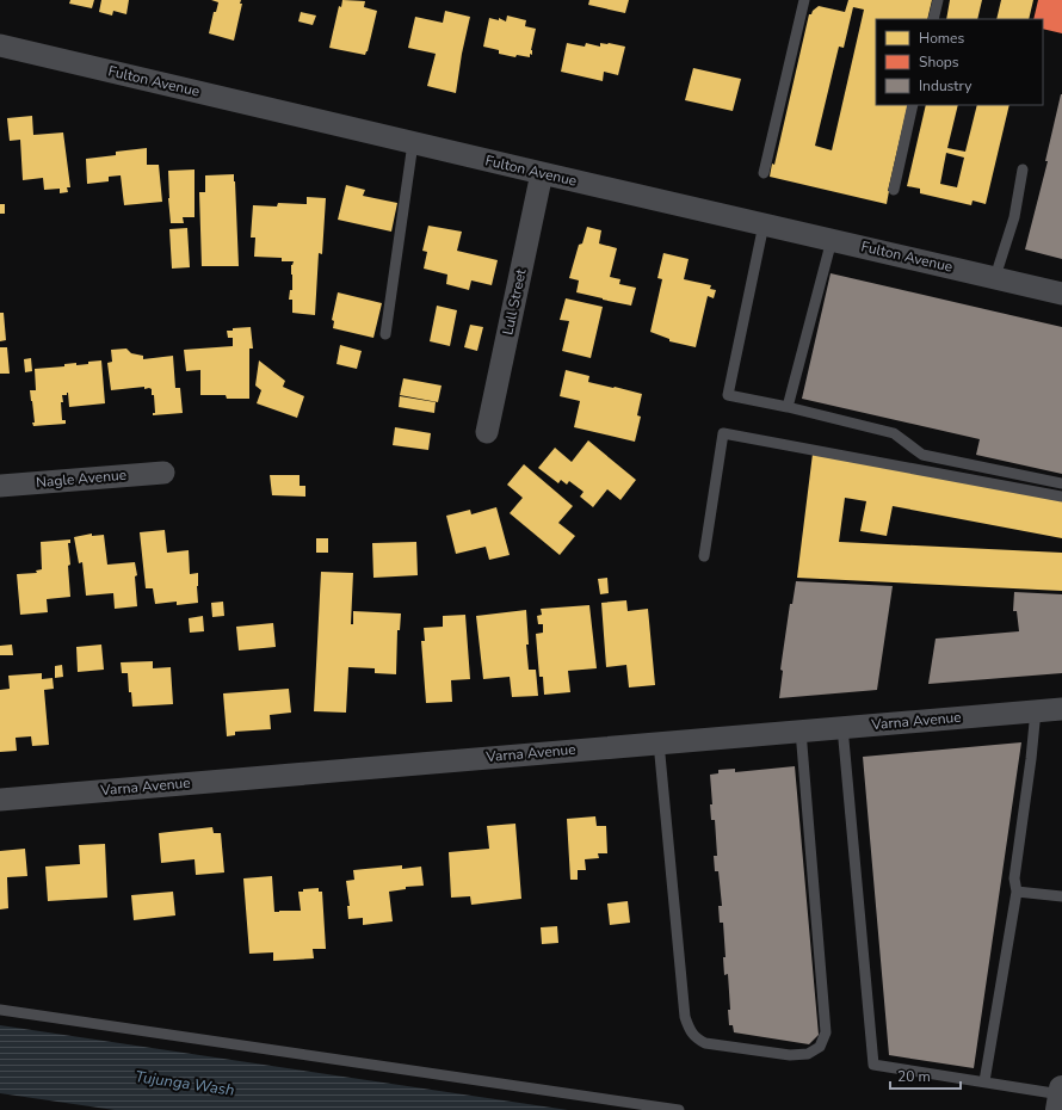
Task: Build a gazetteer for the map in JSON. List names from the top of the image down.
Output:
{
  "streets": {
    "street": [
      "Fulton Avenue",
      "Lull Street",
      "Nagle Avenue",
      "Varna Avenue"
    ]
  },
  "crossings": [
    ["Fulton Avenue", "Lull Street"]
  ],
  "water": ["Tujunga Wash"],
  "legend": ["Homes", "Shops", "Industry"],
  "scale_bar": "20 m"
}
